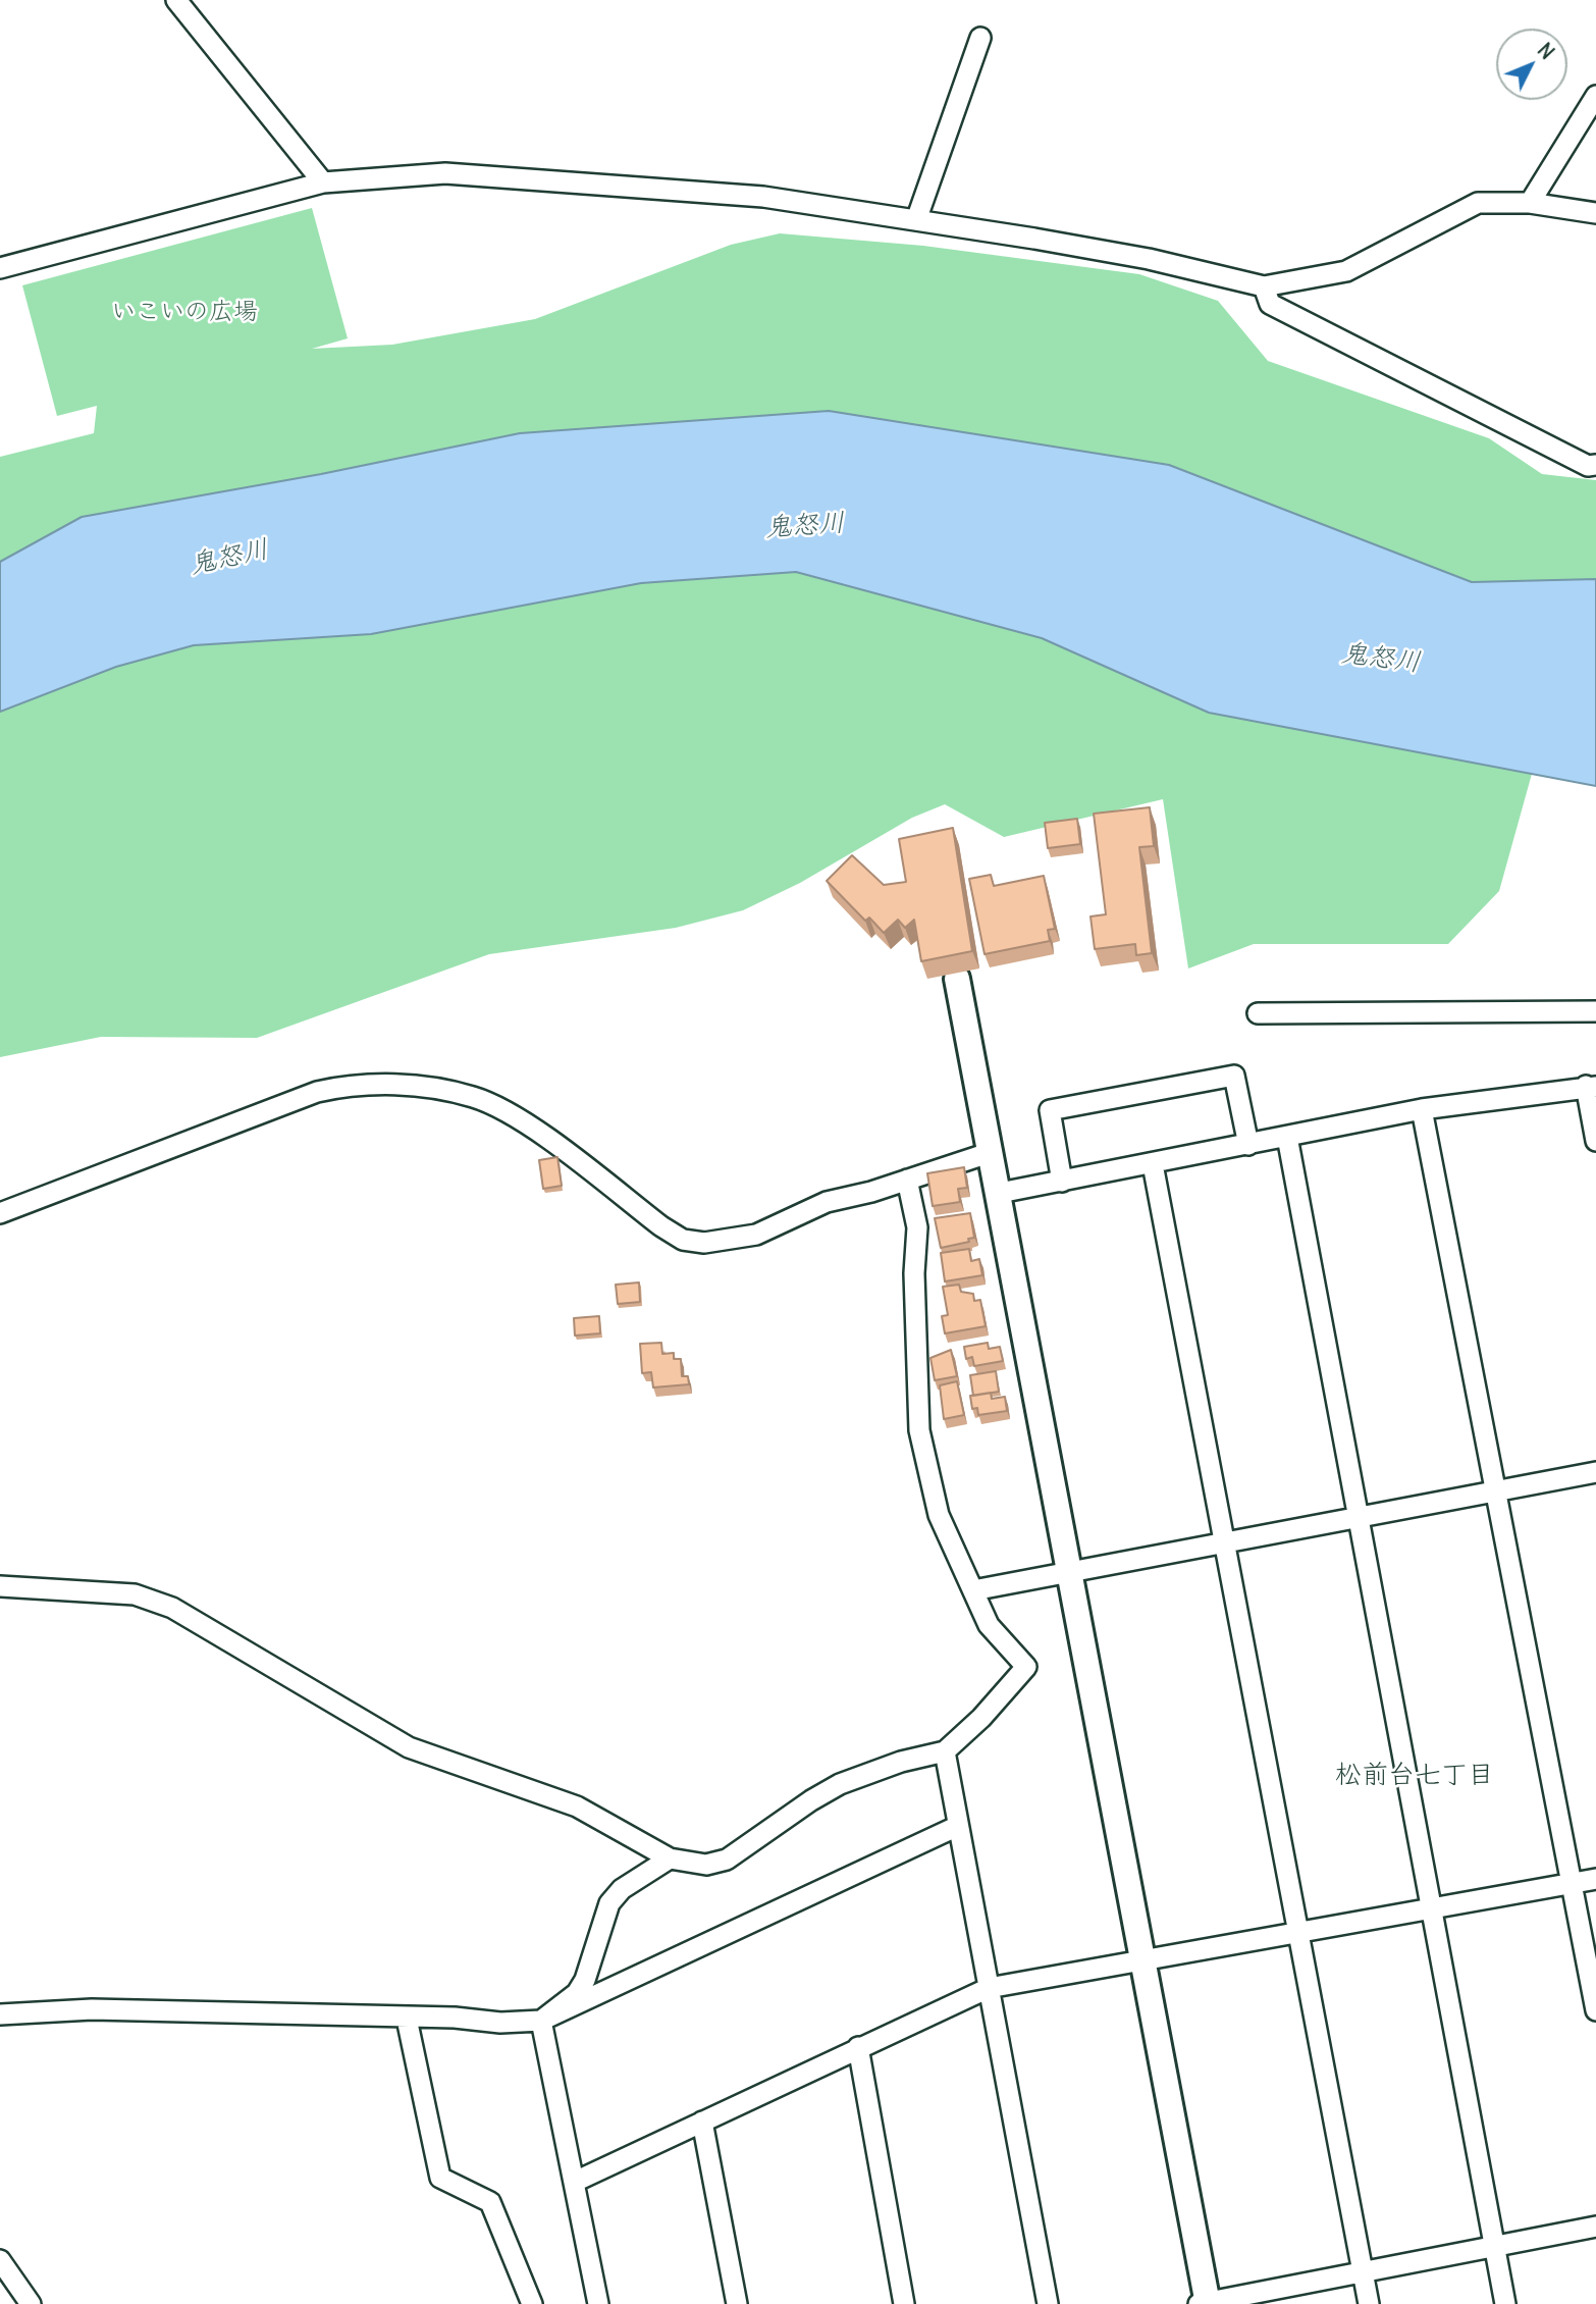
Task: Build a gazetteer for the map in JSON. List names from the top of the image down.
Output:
{
  "districts": ["松前台七丁目"],
  "water": ["鬼怒川"],
  "parks": ["いこいの広場"],
  "north": "top right"
}
